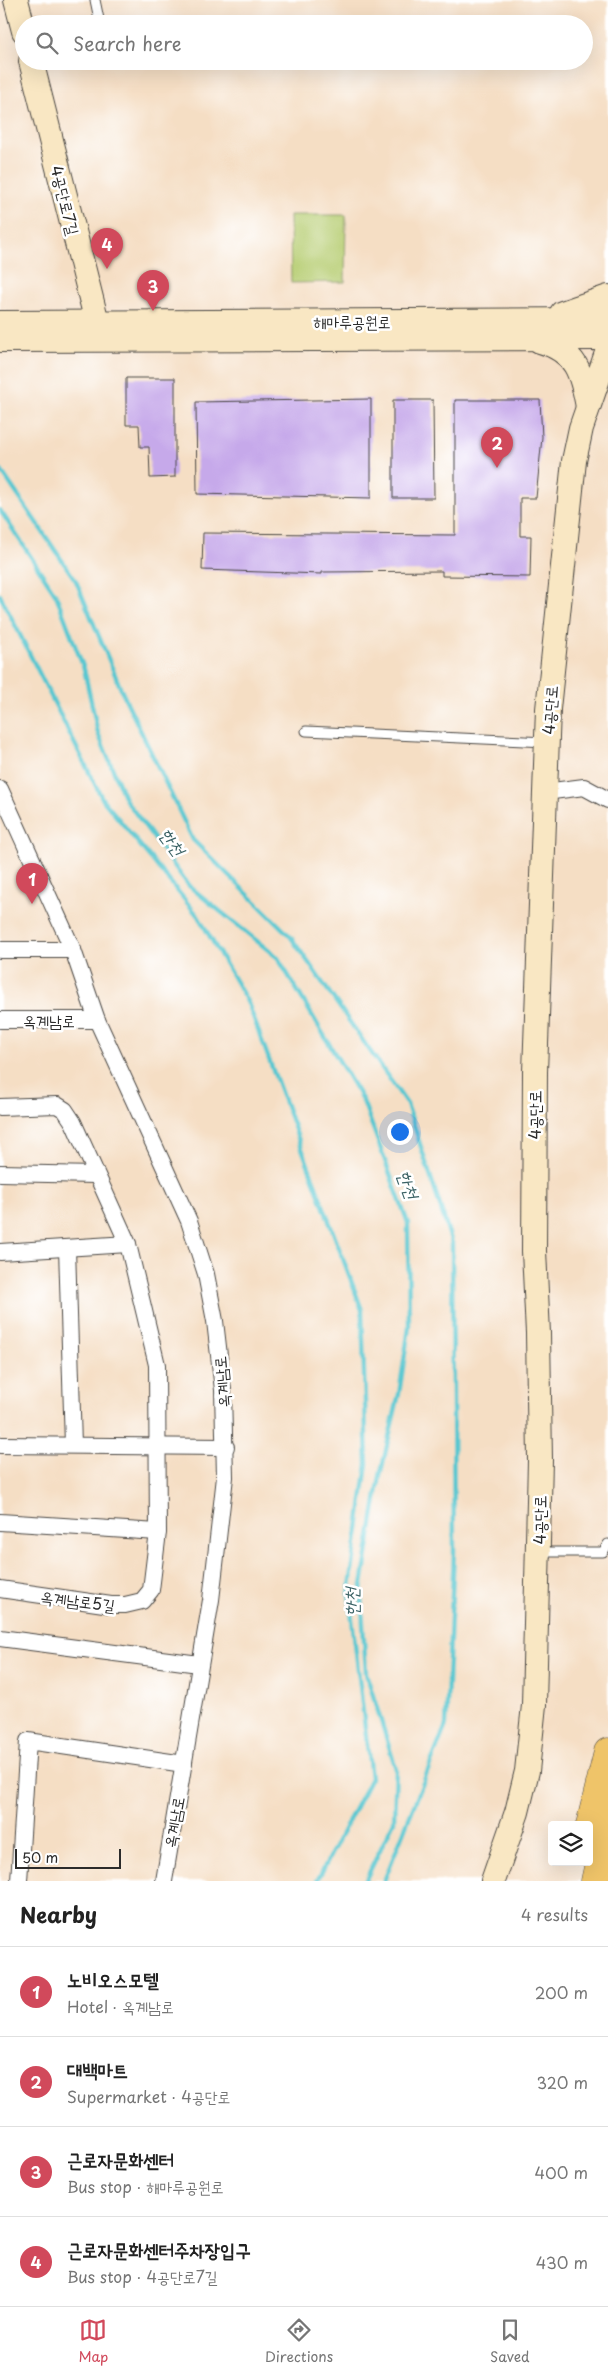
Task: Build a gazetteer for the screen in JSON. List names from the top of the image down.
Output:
{
  "streets": {
    "street": [
      "4공단로7길",
      "해마루공원로",
      "4공단로",
      "옥계남로",
      "옥계남로5길"
    ]
  },
  "crossings": [
    ["4공단로7길", "해마루공원로"]
  ],
  "water": ["한천"],
  "scale_bar": "50 m",
  "page": {
    "search": "Search here",
    "pins": [
      "4",
      "3",
      "2",
      "1"
    ],
    "scale": "50 m",
    "heading": ["Nearby", "4 results"],
    "list": [
      {
        "mark": "1",
        "name": "노비오스모텔",
        "note": "Hotel · 옥계남로",
        "value": "200 m"
      },
      {
        "mark": "2",
        "name": "대백마트",
        "note": "Supermarket · 4공단로",
        "value": "320 m"
      },
      {
        "mark": "3",
        "name": "근로자문화센터",
        "note": "Bus stop · 해마루공원로",
        "value": "400 m"
      },
      {
        "mark": "4",
        "name": "근로자문화센터주차장입구",
        "note": "Bus stop · 4공단로7길",
        "value": "430 m"
      }
    ],
    "nav": ["Map", "Directions", "Saved"]
  }
}
